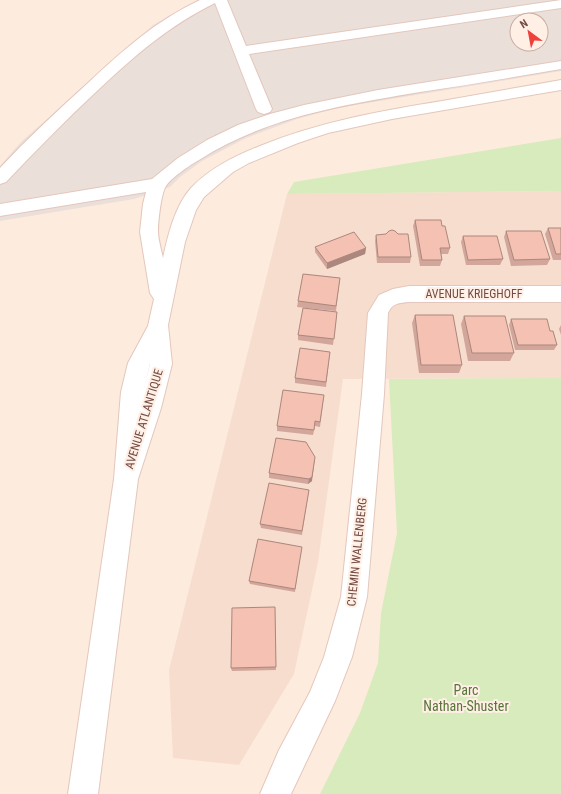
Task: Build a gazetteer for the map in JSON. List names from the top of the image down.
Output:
{
  "streets": {
    "street": ["AVENUE KRIEGHOFF", "AVENUE ATLANTIQUE", "CHEMIN WALLENBERG"]
  },
  "crossings": [
    ["AVENUE KRIEGHOFF", "CHEMIN WALLENBERG"]
  ],
  "parks": ["Parc Nathan-Shuster"],
  "north": "top left"
}
